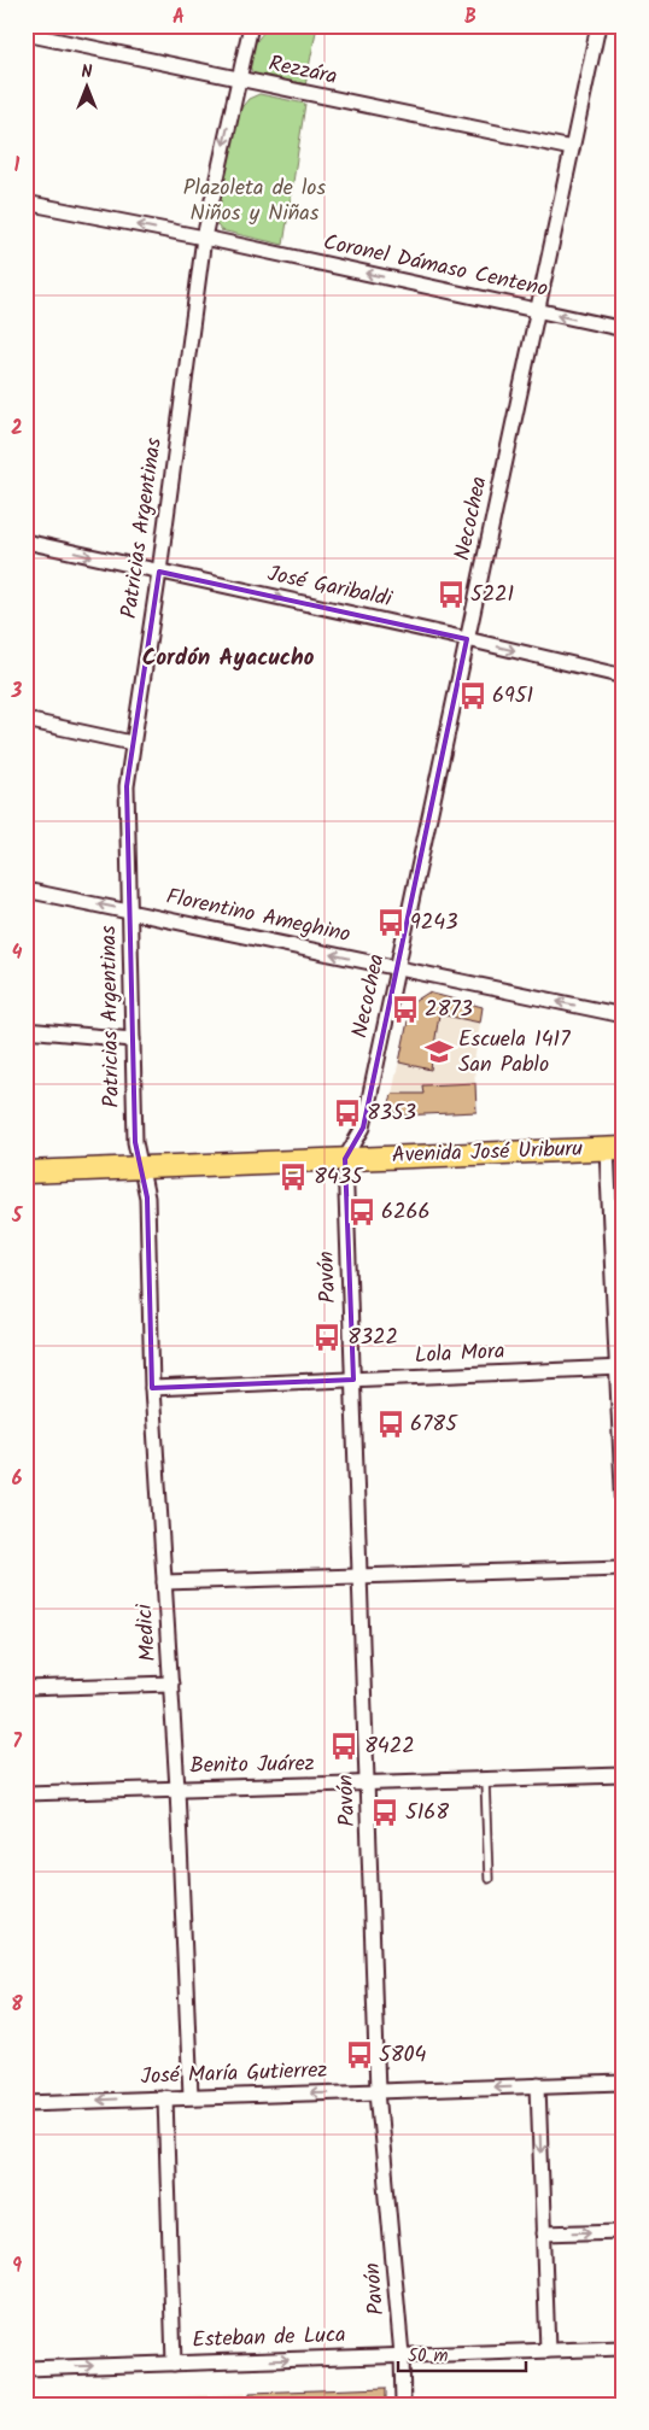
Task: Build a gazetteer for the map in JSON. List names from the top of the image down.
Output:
{
  "streets": {
    "main road": ["Avenida José Uriburu"],
    "street": [
      "Rezzára",
      "Coronel Dámaso Centeno",
      "Necochea",
      "Patricias Argentinas",
      "José Garibaldi",
      "Florentino Ameghino",
      "Pavón",
      "Lola Mora",
      "Medici",
      "Benito Juárez",
      "José María Gutierrez",
      "Esteban de Luca"
    ]
  },
  "crossings": [
    ["Rezzára", "Necochea"],
    ["Rezzára", "Patricias Argentinas"],
    ["Coronel Dámaso Centeno", "Necochea"],
    ["Coronel Dámaso Centeno", "Patricias Argentinas"],
    ["Necochea", "José Garibaldi"],
    ["Necochea", "Florentino Ameghino"],
    ["Necochea", "Avenida José Uriburu"],
    ["Necochea", "Pavón"],
    ["Patricias Argentinas", "José Garibaldi"],
    ["Patricias Argentinas", "Florentino Ameghino"],
    ["Patricias Argentinas", "Avenida José Uriburu"],
    ["Patricias Argentinas", "Medici"],
    ["Avenida José Uriburu", "Pavón"],
    ["Avenida José Uriburu", "Medici"],
    ["Pavón", "Lola Mora"],
    ["Pavón", "Benito Juárez"],
    ["Pavón", "José María Gutierrez"],
    ["Pavón", "Esteban de Luca"],
    ["Lola Mora", "Medici"],
    ["Medici", "Benito Juárez"],
    ["Medici", "José María Gutierrez"]
  ],
  "one_way": [
    "Coronel Dámaso Centeno",
    "José Garibaldi",
    "Florentino Ameghino",
    "José María Gutierrez",
    "Esteban de Luca"
  ],
  "districts": ["Cordón Ayacucho"],
  "parks": ["Plazoleta de los Niños y Niñas"],
  "places": {
    "bus stop": [
      "5221",
      "6951",
      "9243",
      "2873",
      "8353",
      "8435",
      "6266",
      "8322",
      "6785",
      "8422",
      "5168",
      "5804"
    ],
    "school or university": ["Escuela 1417 San Pablo"]
  },
  "scale_bar": "50 m",
  "north": "top",
  "grid": {
    "columns": ["A", "B"],
    "rows": [
      "1",
      "2",
      "3",
      "4",
      "5",
      "6",
      "7",
      "8",
      "9"
    ]
  }
}
